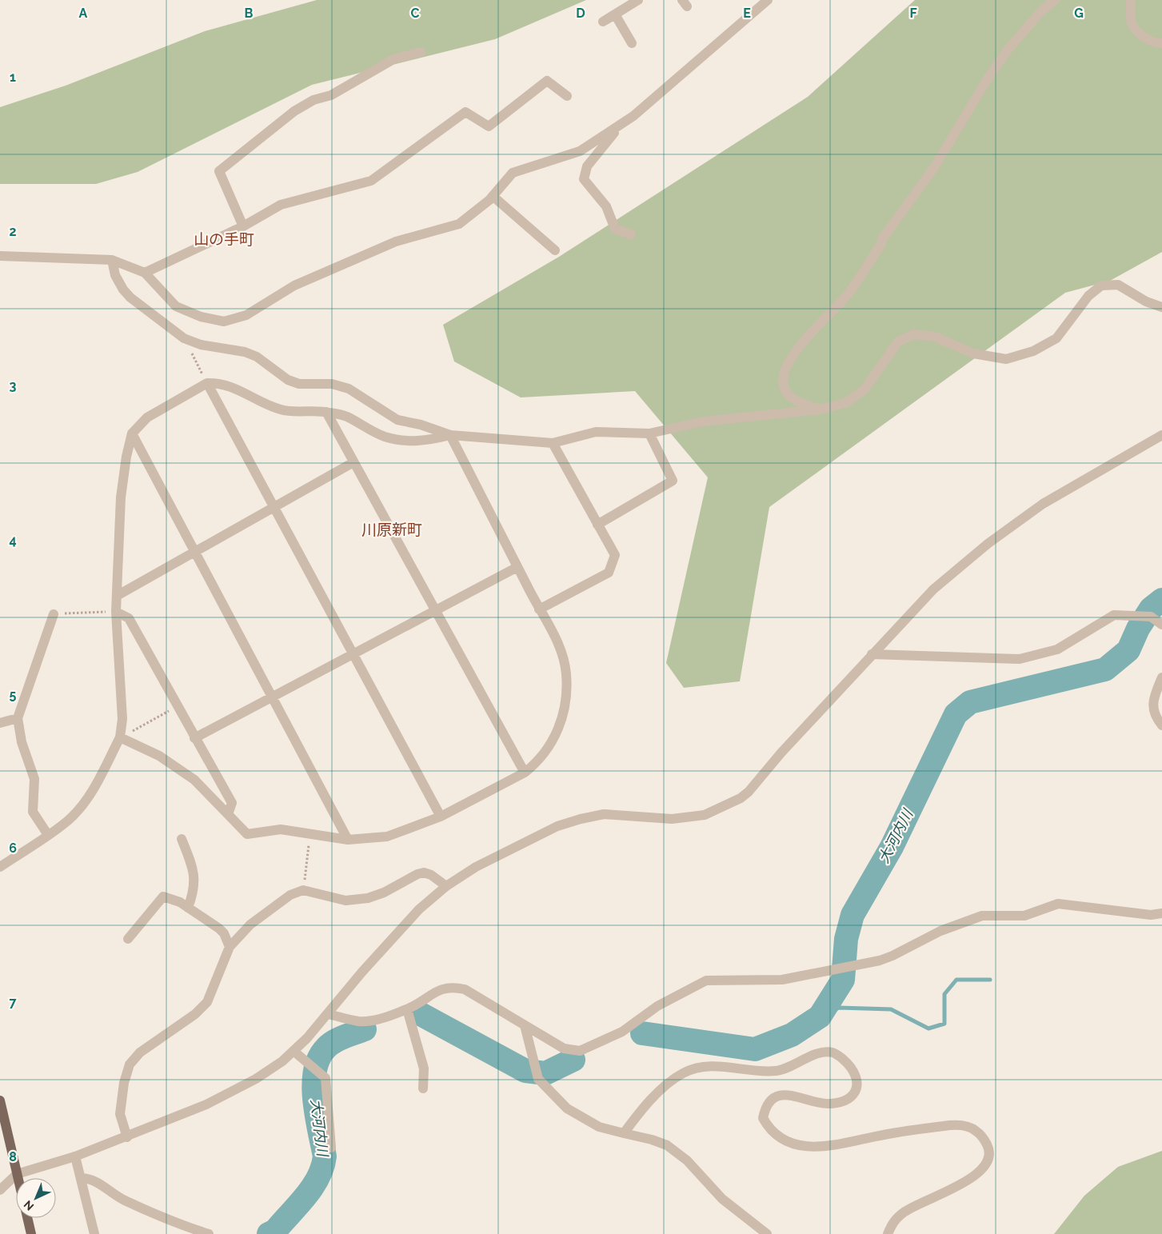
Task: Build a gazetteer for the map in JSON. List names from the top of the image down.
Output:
{
  "districts": ["山の手町", "川原新町"],
  "water": ["大河内川"],
  "north": "bottom left",
  "grid": {
    "columns": [
      "A",
      "B",
      "C",
      "D",
      "E",
      "F",
      "G"
    ],
    "rows": [
      "1",
      "2",
      "3",
      "4",
      "5",
      "6",
      "7",
      "8"
    ]
  }
}
